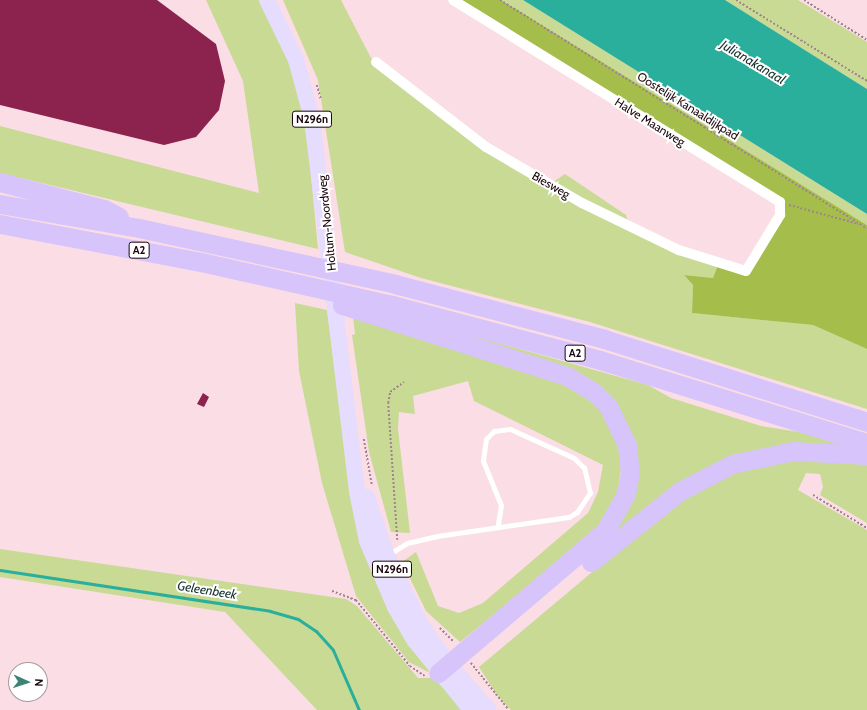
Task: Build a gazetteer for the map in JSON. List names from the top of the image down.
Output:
{
  "streets": {
    "highway": ["A2"],
    "main road": ["N296n", "Holtum-Noordweg"],
    "street": ["Halve Maanweg", "Biesweg"],
    "path": ["Oostelijk Kanaaldijkpad"]
  },
  "crossings": [
    ["Halve Maanweg", "Biesweg"],
    ["Holtum-Noordweg", "A2"]
  ],
  "water": ["Julianakanaal", "Geleenbeek"],
  "north": "right"
}
